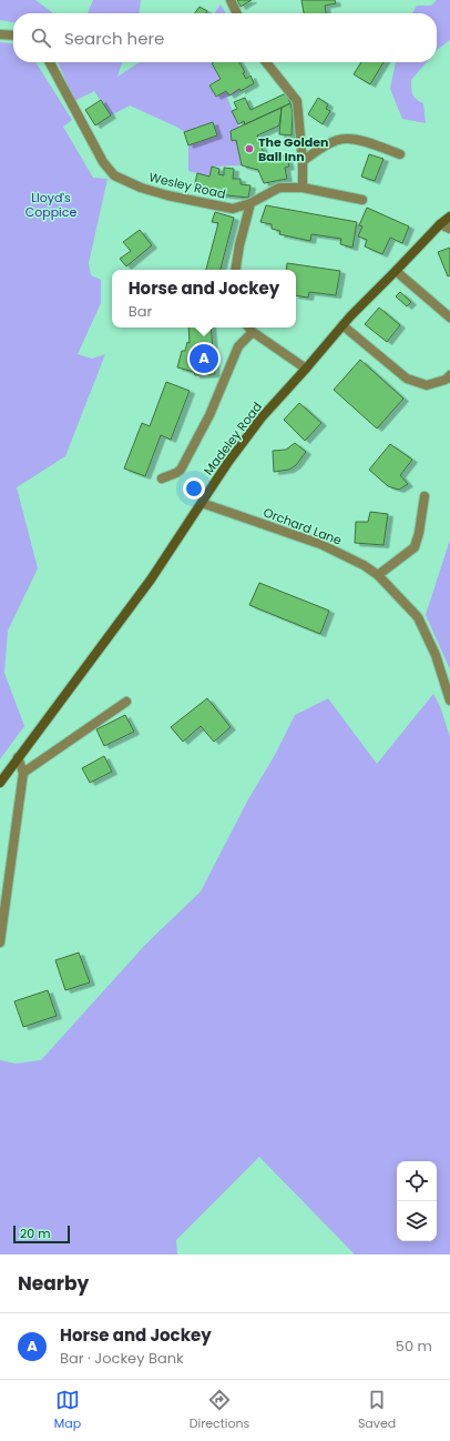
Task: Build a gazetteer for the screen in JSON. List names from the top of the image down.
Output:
{
  "streets": {
    "main road": ["Madeley Road"],
    "street": ["Wesley Road", "Orchard Lane"]
  },
  "crossings": [
    ["Madeley Road", "Orchard Lane"]
  ],
  "parks": ["Lloyd's Coppice"],
  "places": ["The Golden Ball Inn"],
  "scale_bar": "20 m",
  "page": {
    "search": "Search here",
    "popup": ["Horse and Jockey", "Bar"],
    "pins": "A",
    "scale": "20 m",
    "heading": "Nearby",
    "list": [
      {
        "mark": "A",
        "name": "Horse and Jockey",
        "note": "Bar · Jockey Bank",
        "value": "50 m"
      }
    ],
    "nav": ["Map", "Directions", "Saved"]
  }
}
